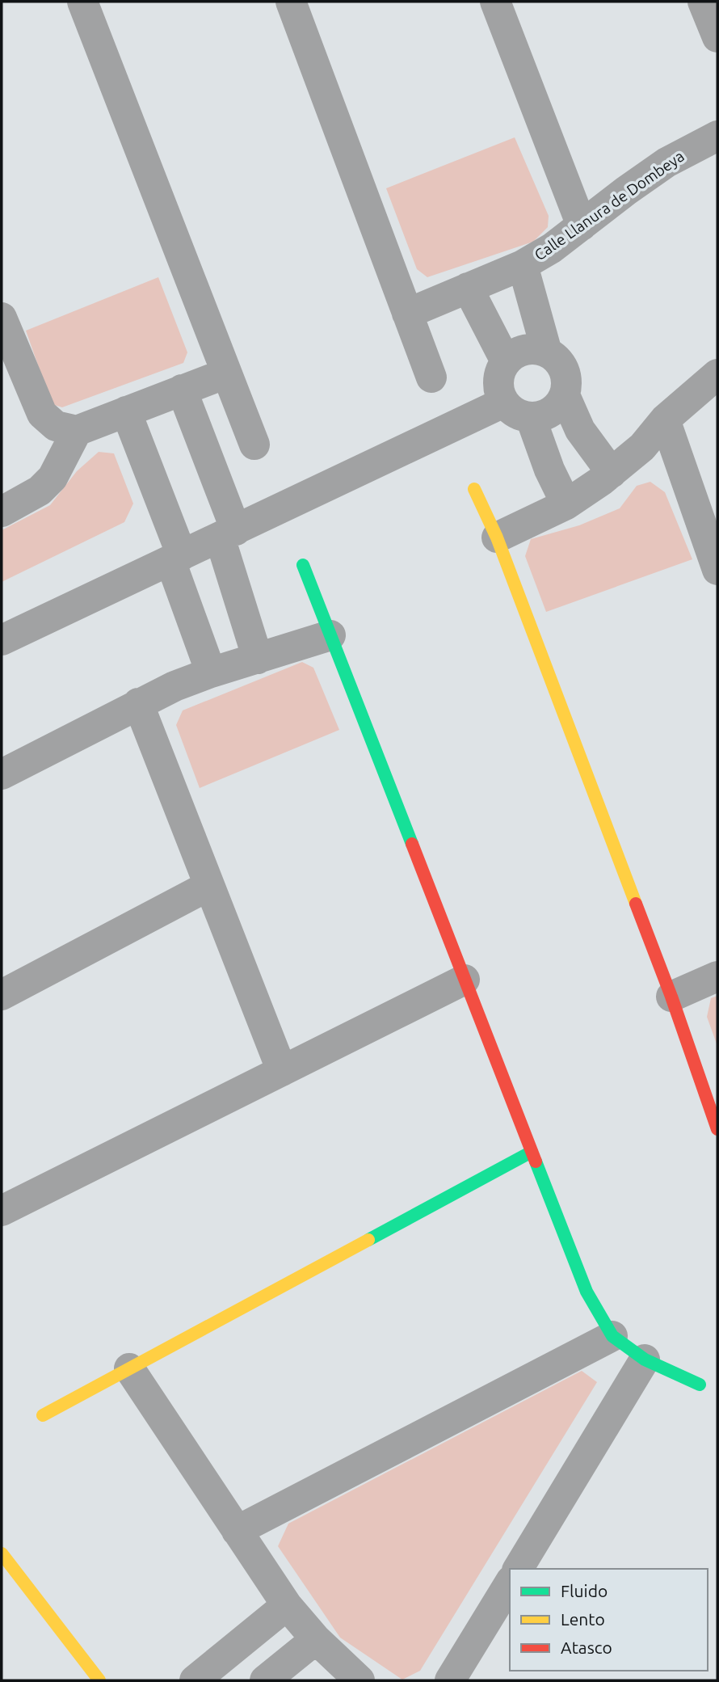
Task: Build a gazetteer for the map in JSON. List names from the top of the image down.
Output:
{
  "streets": {
    "street": ["Calle Llanura de Dombeya"]
  },
  "legend": ["Fluido", "Lento", "Atasco"]
}
